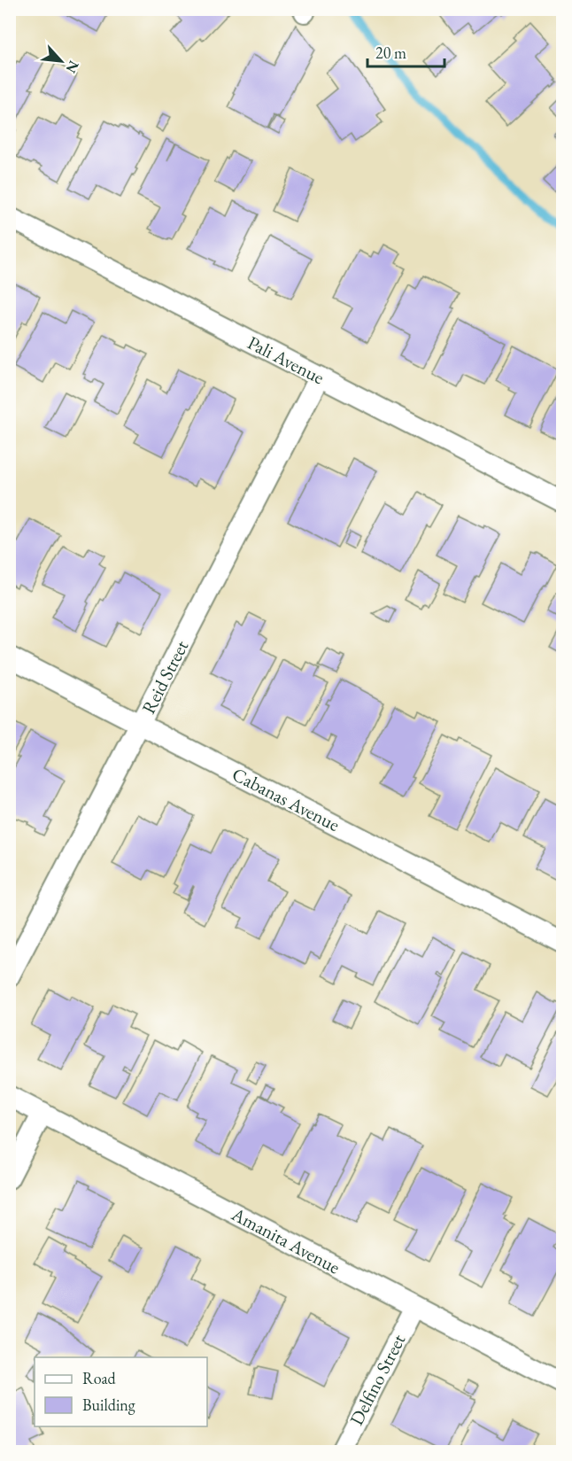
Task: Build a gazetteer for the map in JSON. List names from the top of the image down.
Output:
{
  "streets": {
    "street": [
      "Pali Avenue",
      "Reid Street",
      "Cabanas Avenue",
      "Amanita Avenue",
      "Delfino Street"
    ]
  },
  "crossings": [
    ["Pali Avenue", "Reid Street"],
    ["Reid Street", "Cabanas Avenue"],
    ["Amanita Avenue", "Delfino Street"]
  ],
  "legend": ["Road", "Building"],
  "scale_bar": "20 m",
  "north": "bottom right"
}
